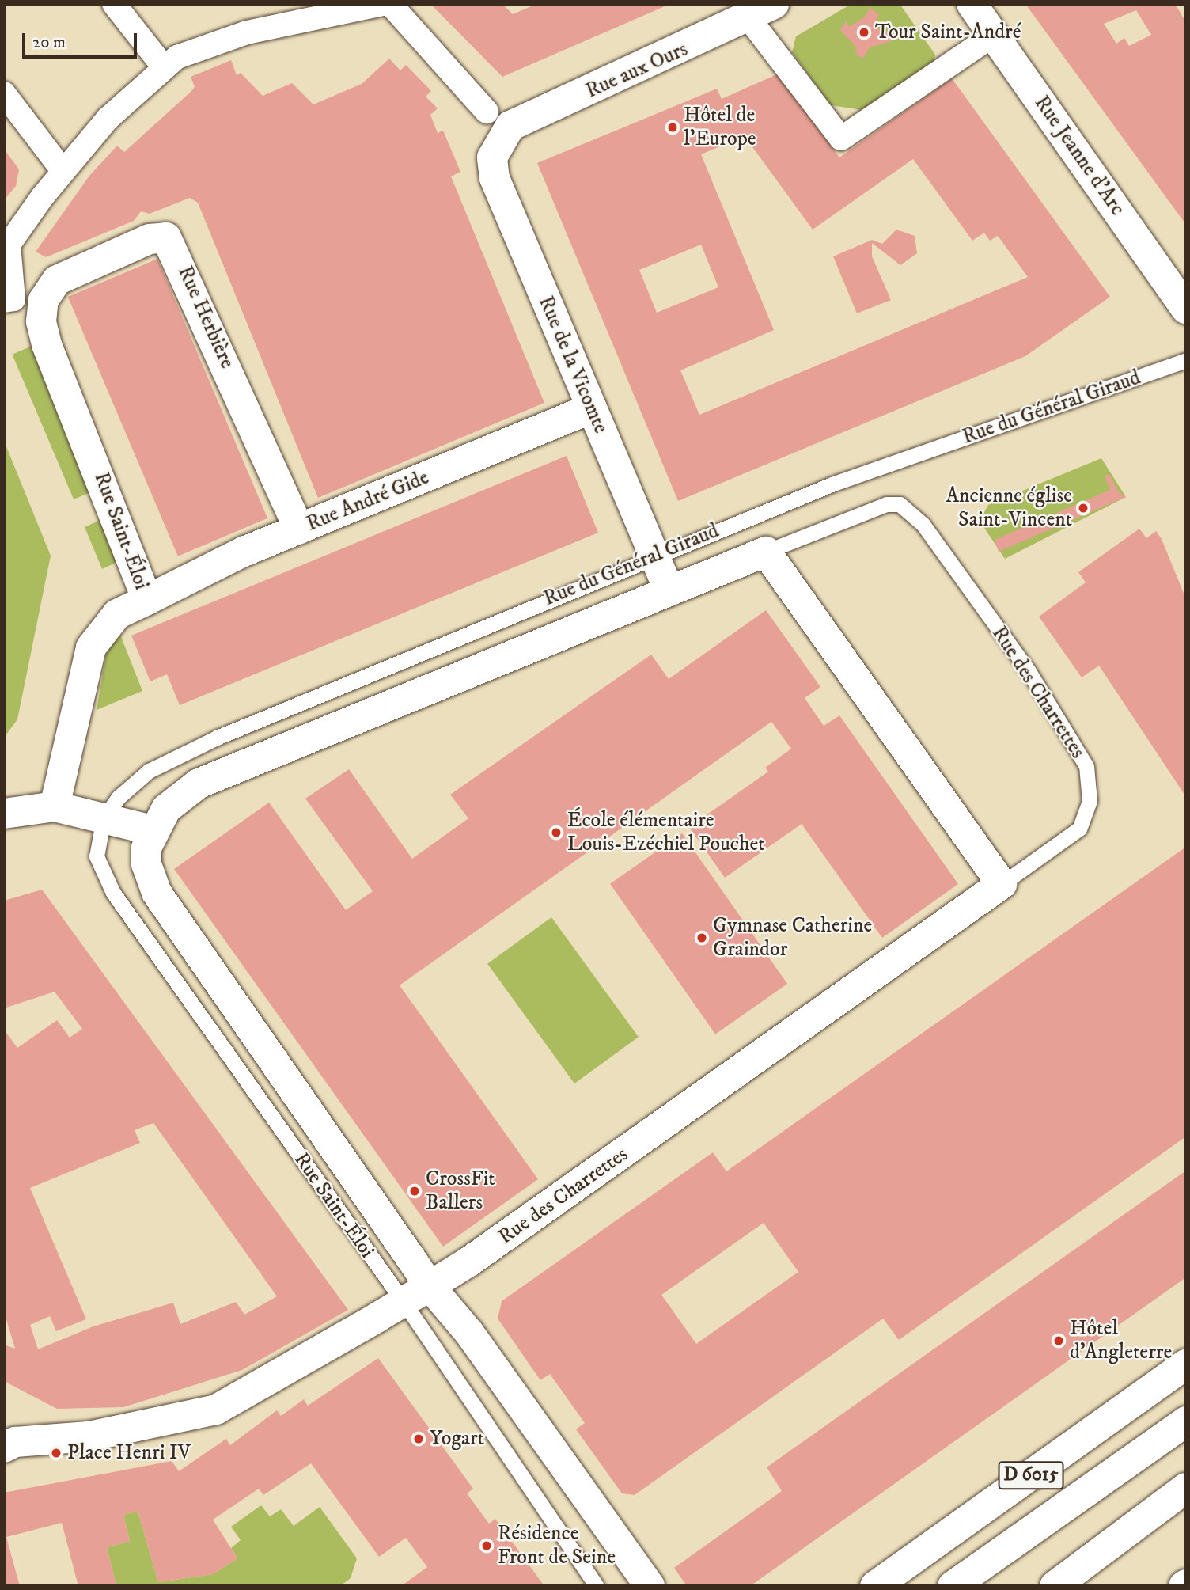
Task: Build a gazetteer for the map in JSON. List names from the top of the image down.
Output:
{
  "streets": {
    "street": [
      "Rue aux Ours",
      "Rue Jeanne d'Arc",
      "Rue Herbière",
      "Rue de la Vicomte",
      "Rue du Général Giraud",
      "Rue André Gide",
      "Rue Saint-Éloi",
      "Rue des Charrettes",
      "D 6015"
    ]
  },
  "crossings": [
    ["Rue aux Ours", "Rue de la Vicomte"],
    ["Rue Herbière", "Rue André Gide"],
    ["Rue Herbière", "Rue Saint-Éloi"],
    ["Rue de la Vicomte", "Rue du Général Giraud"],
    ["Rue de la Vicomte", "Rue André Gide"],
    ["Rue du Général Giraud", "Rue Saint-Éloi"],
    ["Rue du Général Giraud", "Rue des Charrettes"],
    ["Rue André Gide", "Rue Saint-Éloi"],
    ["Rue Saint-Éloi", "Rue des Charrettes"]
  ],
  "places": [
    "Tour Saint-André",
    "Hôtel de l’Europe",
    "Ancienne église Saint-Vincent",
    "École élémentaire Louis-Ezéchiel Pouchet",
    "Gymnase Catherine Graindor",
    "CrossFit Ballers",
    "Hôtel d'Angleterre",
    "Yogart",
    "Place Henri IV",
    "Résidence Front de Seine"
  ],
  "scale_bar": "20 m"
}
